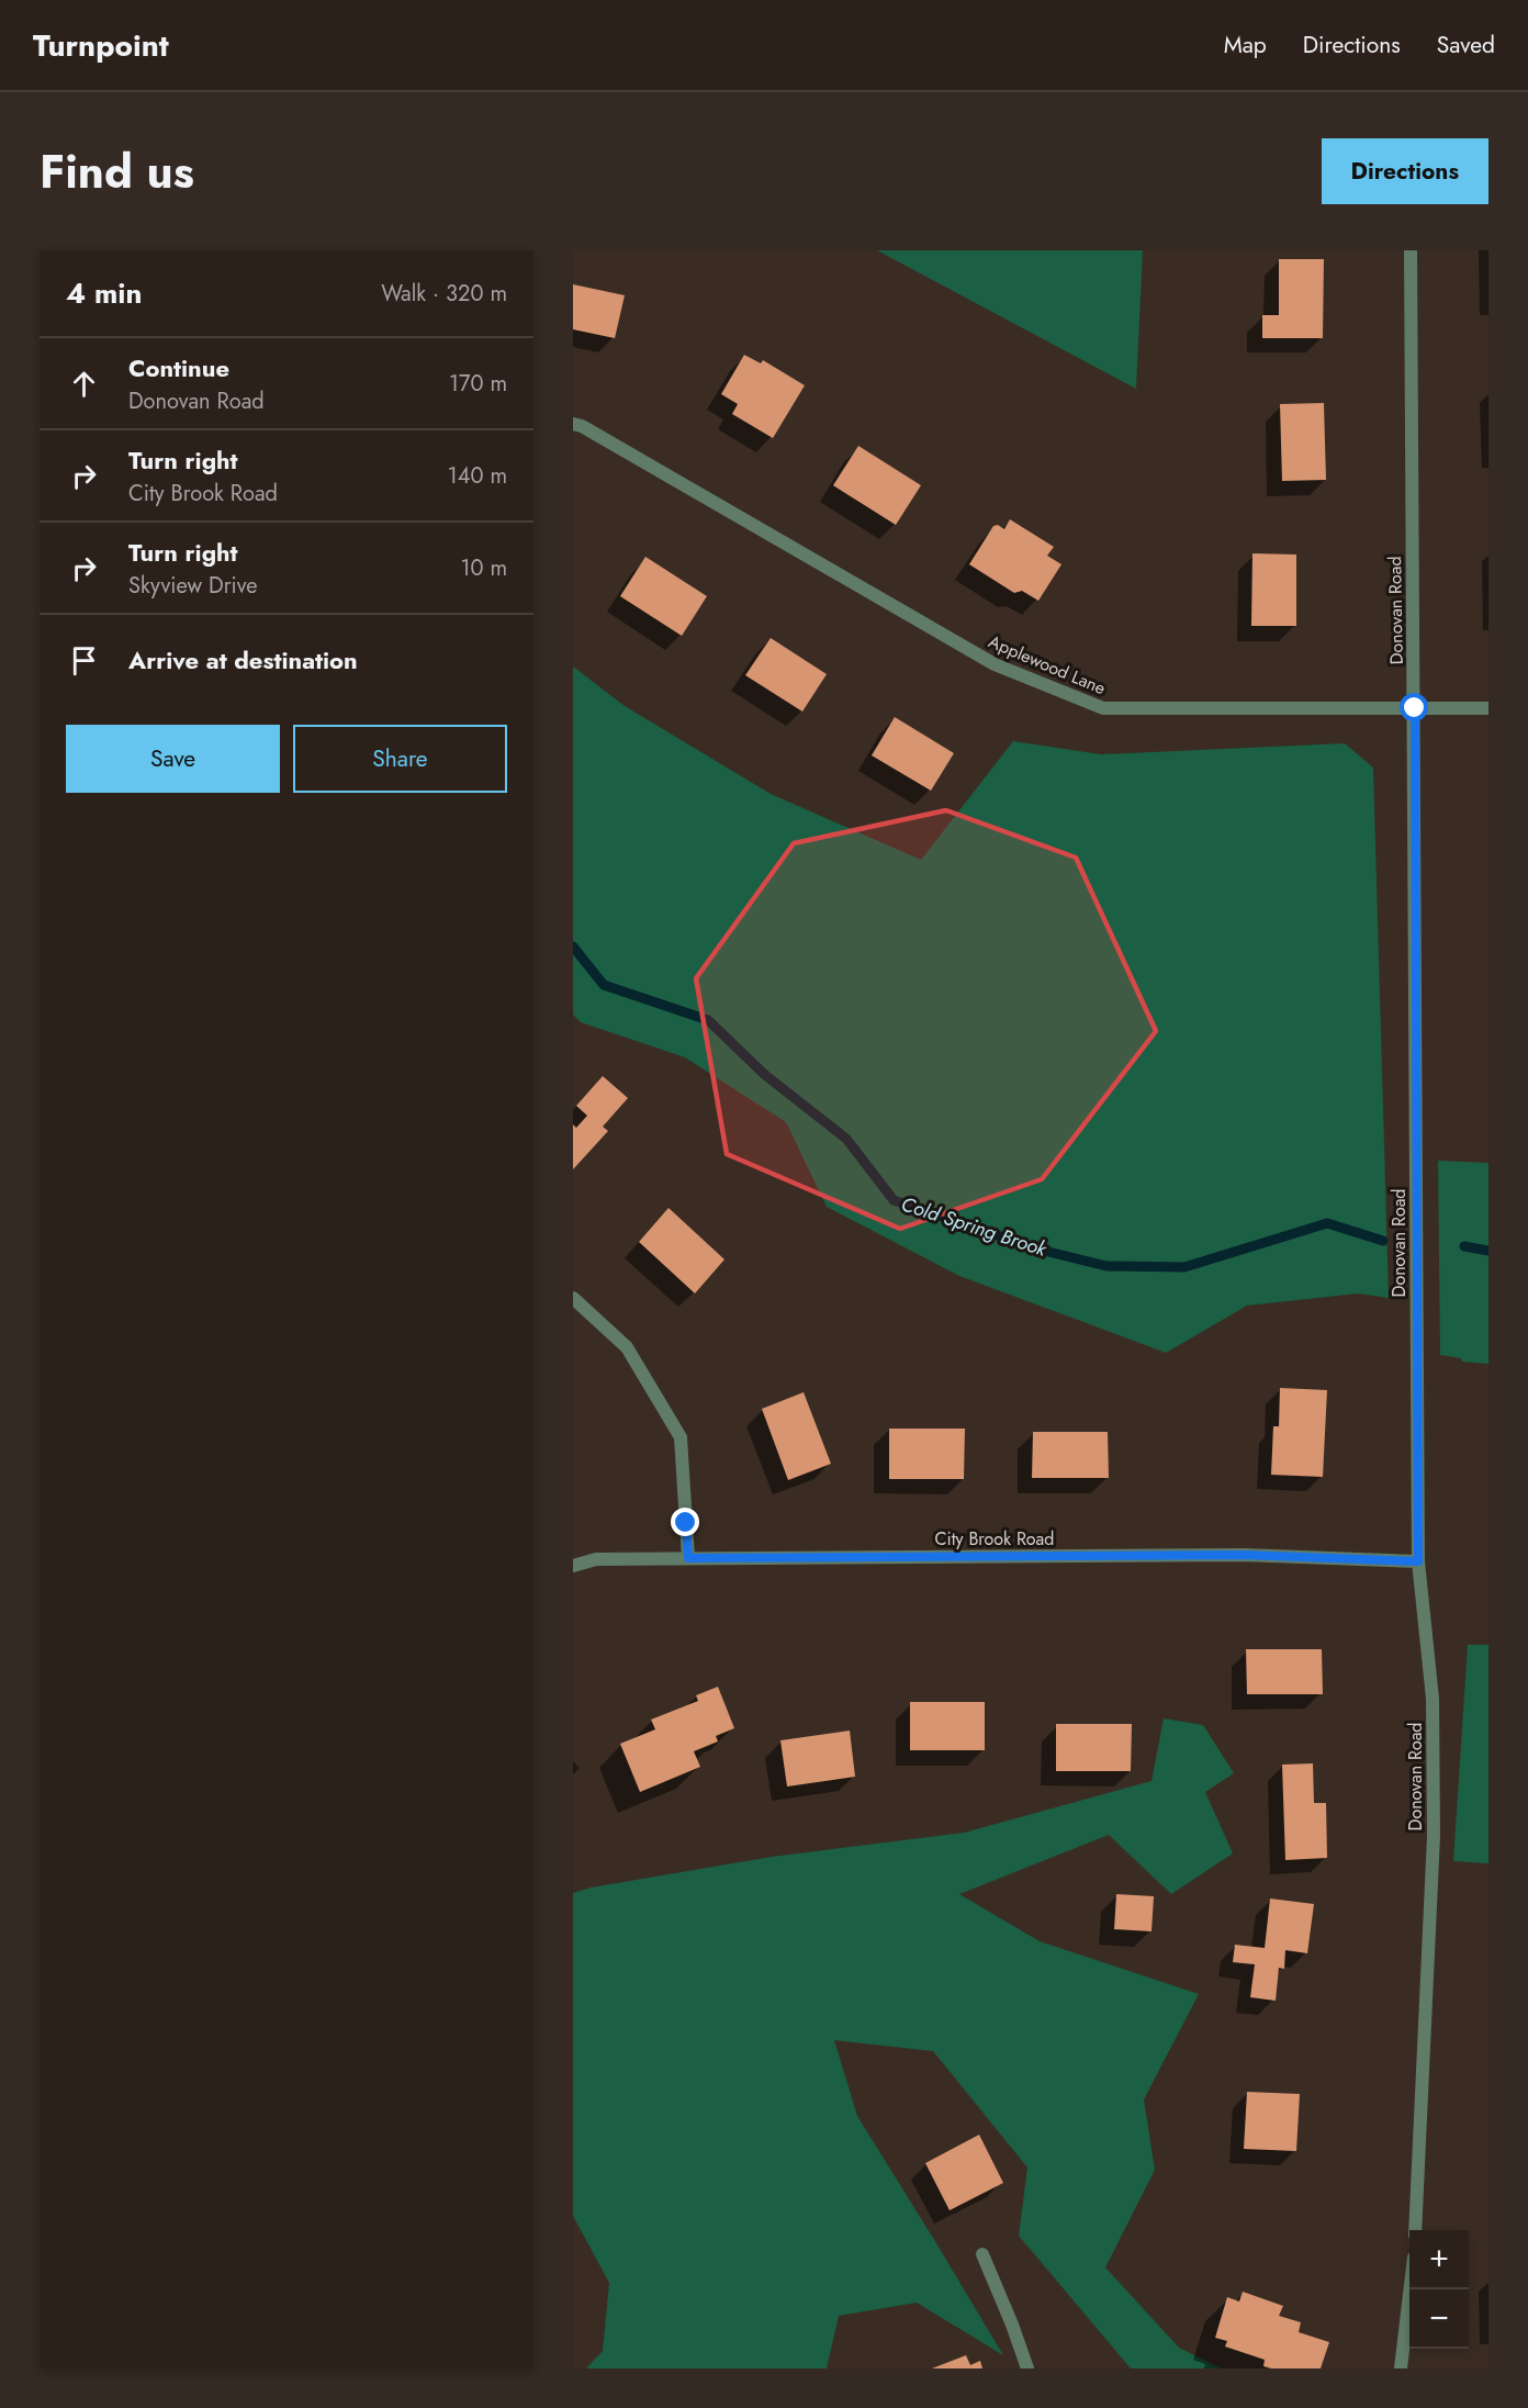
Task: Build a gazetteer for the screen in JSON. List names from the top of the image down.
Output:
{
  "streets": {
    "street": ["Donovan Road", "Applewood Lane", "City Brook Road"]
  },
  "crossings": [
    ["Donovan Road", "Applewood Lane"],
    ["Donovan Road", "City Brook Road"]
  ],
  "water": ["Cold Spring Brook"],
  "page": {
    "header": "Turnpoint",
    "nav": ["Map", "Directions", "Saved"],
    "title": "Find us",
    "buttons": [
      "Directions",
      ["Save", "Share"]
    ],
    "heading": ["4 min", "Walk · 320 m"],
    "list": [
      ["Continue", "Donovan Road", "170 m"],
      ["Turn right", "City Brook Road", "140 m"],
      ["Turn right", "Skyview Drive", "10 m"],
      "Arrive at destination"
    ],
    "map_buttons": ["+", "−"]
  }
}
